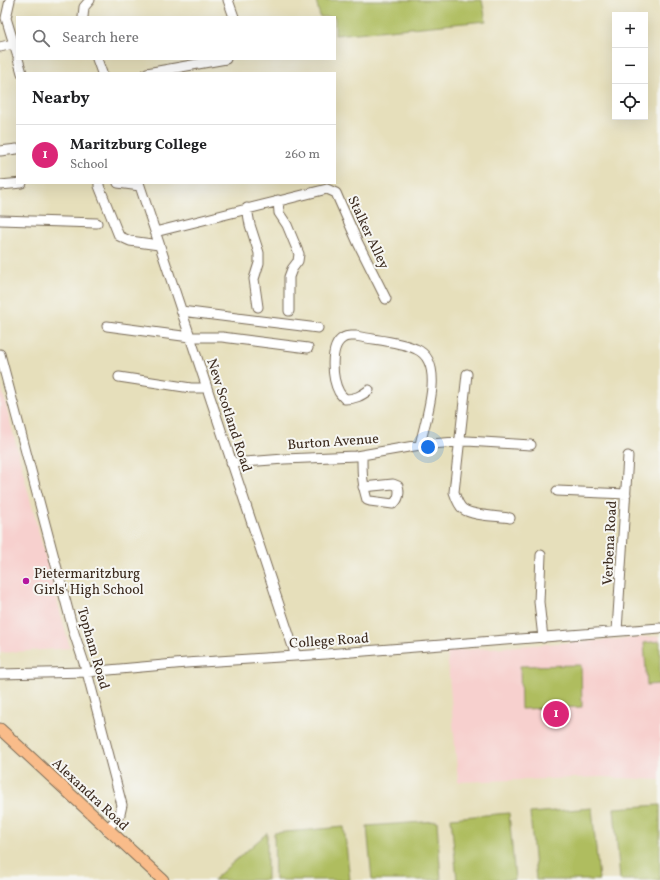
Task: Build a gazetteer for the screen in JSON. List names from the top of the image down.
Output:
{
  "streets": {
    "main road": ["Alexandra Road"],
    "street": [
      "Stalker Alley",
      "New Scotland Road",
      "Burton Avenue",
      "Verbena Road",
      "College Road",
      "Topham Road"
    ]
  },
  "crossings": [
    ["Stalker Alley", "New Scotland Road"],
    ["New Scotland Road", "Burton Avenue"],
    ["New Scotland Road", "College Road"],
    ["Verbena Road", "College Road"],
    ["College Road", "Topham Road"],
    ["Topham Road", "Alexandra Road"]
  ],
  "places": ["Pietermaritzburg Girls' High School"],
  "page": {
    "map_buttons": ["+", "−"],
    "search": "Search here",
    "heading": "Nearby",
    "list": [
      {
        "mark": "1",
        "name": "Maritzburg College",
        "note": "School",
        "value": "260 m"
      }
    ],
    "pins": "1"
  }
}
